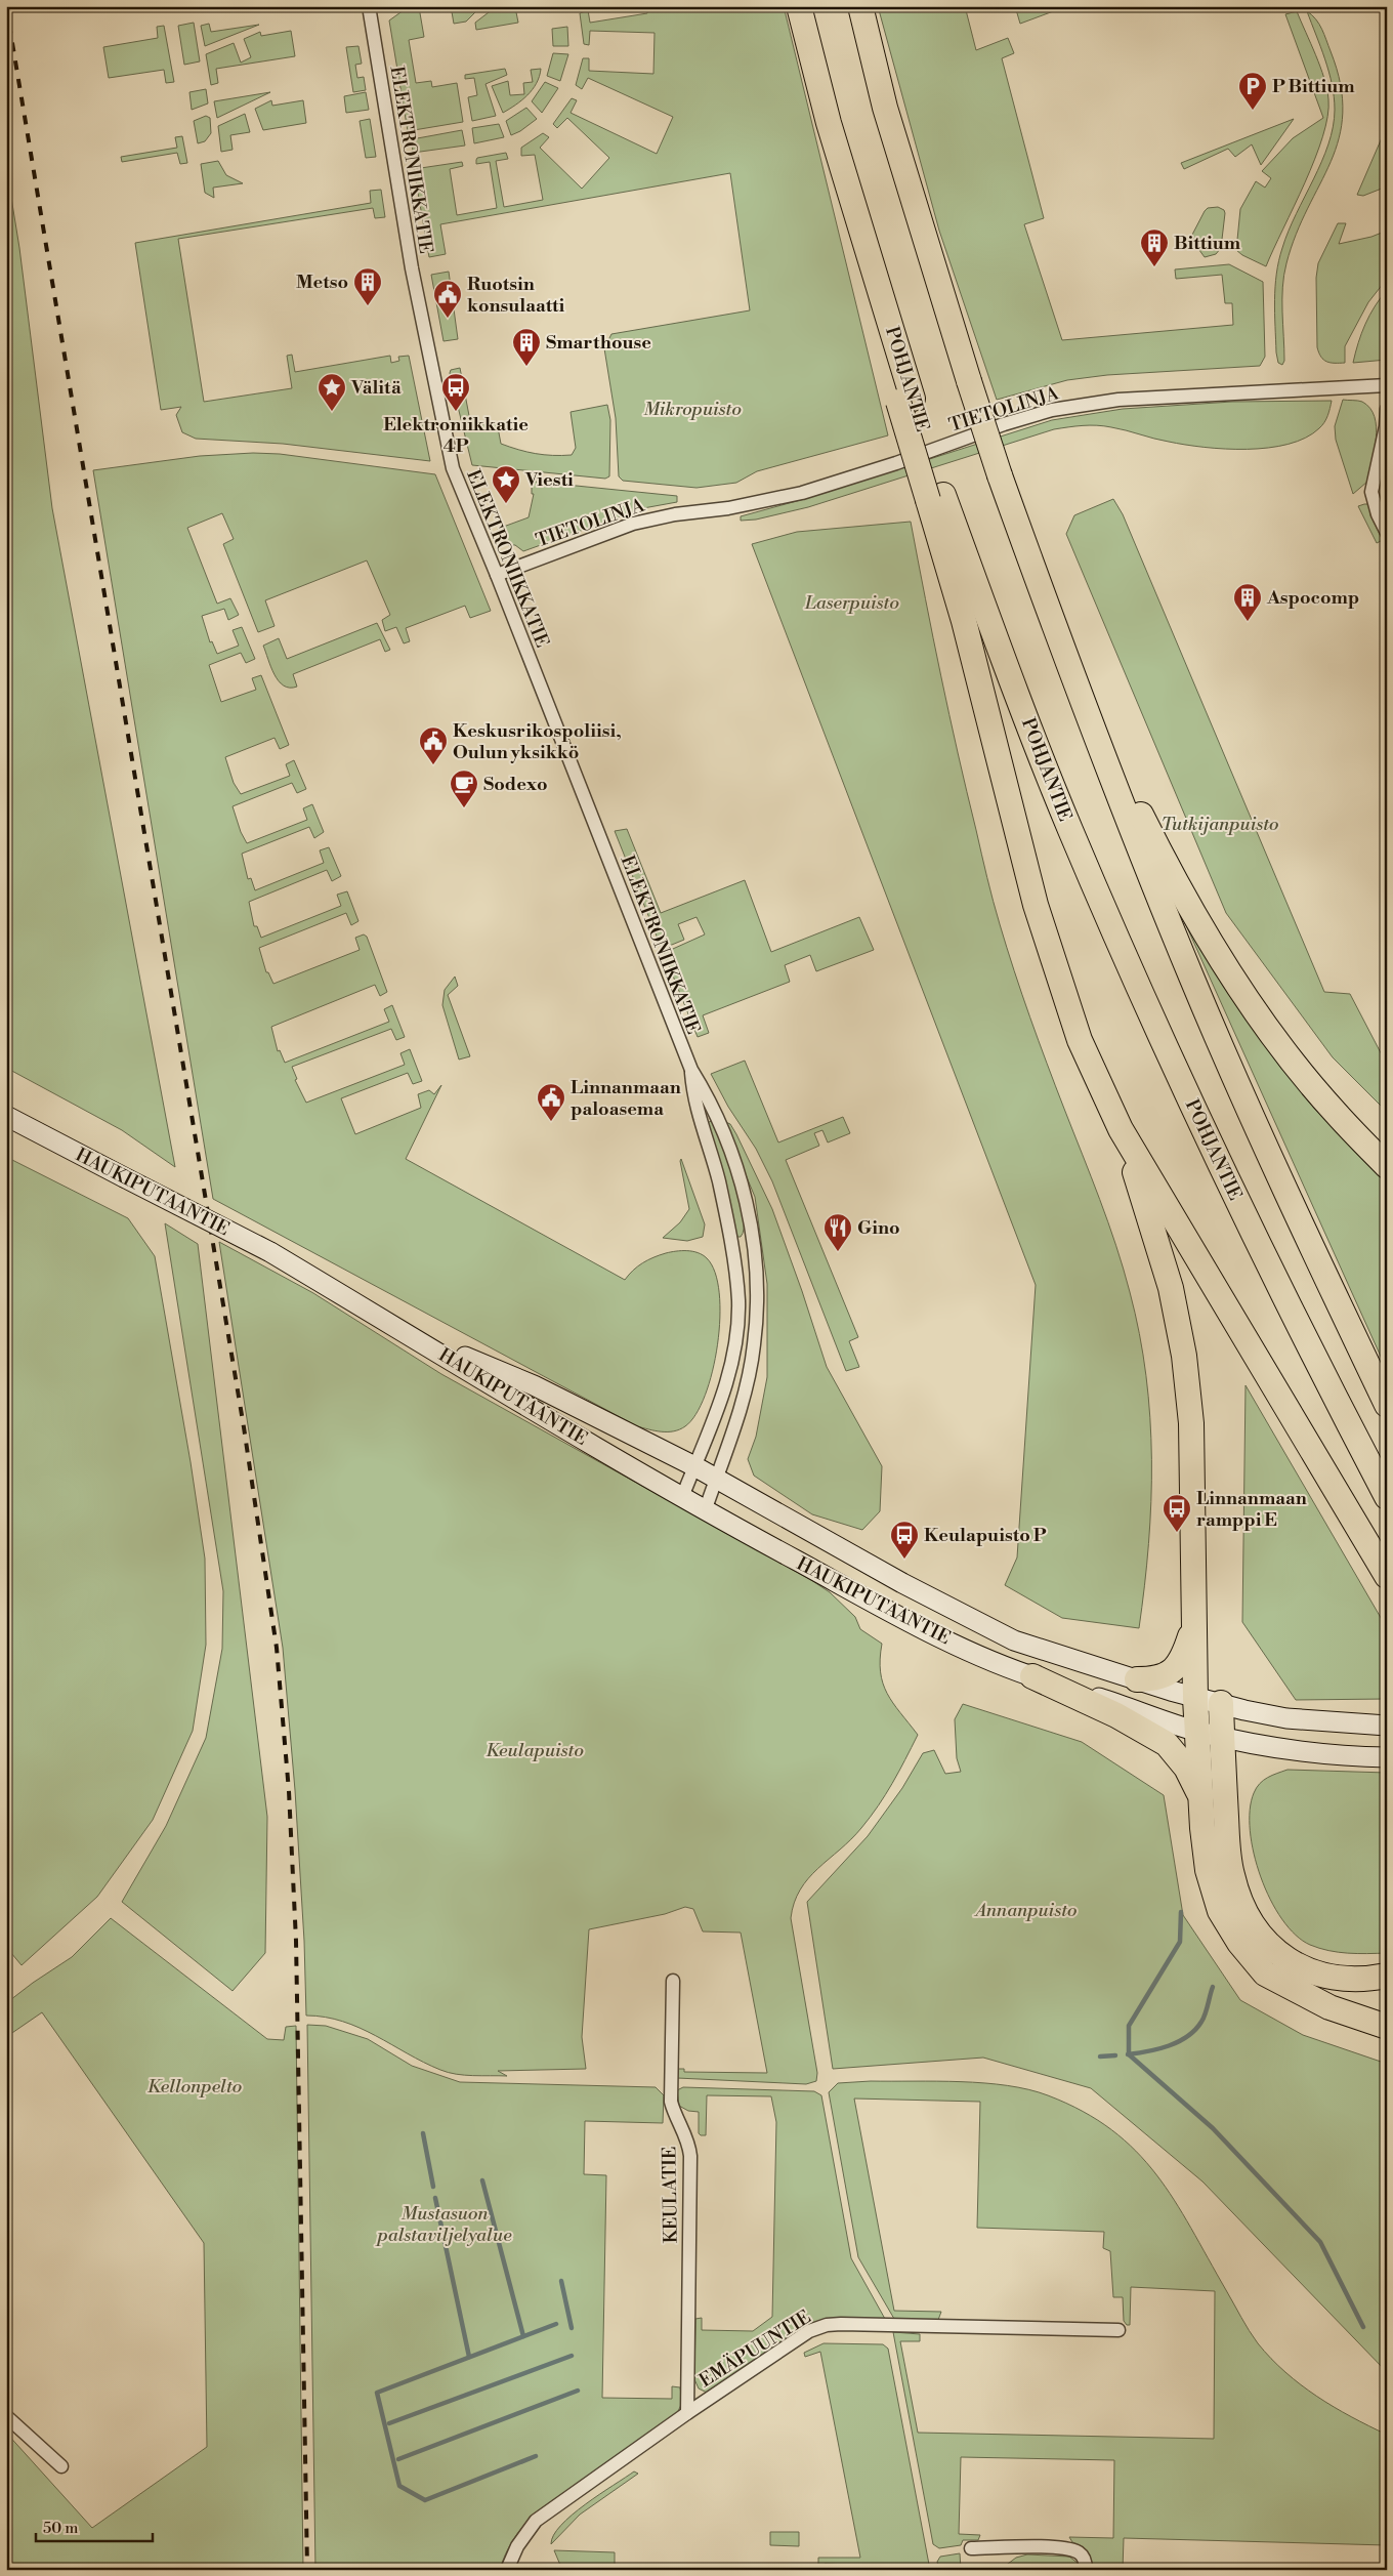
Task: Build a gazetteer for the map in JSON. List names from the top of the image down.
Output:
{
  "streets": {
    "highway": ["POHJANTIE"],
    "main road": ["HAUKIPUTAANTIE"],
    "street": [
      "ELEKTRONIIKKATIE",
      "TIETOLINJA",
      "KEULATIE",
      "EMÄPUUNTIE"
    ]
  },
  "crossings": [
    ["ELEKTRONIIKKATIE", "TIETOLINJA"],
    ["ELEKTRONIIKKATIE", "HAUKIPUTAANTIE"],
    ["KEULATIE", "EMÄPUUNTIE"]
  ],
  "parks": [
    "Mikropuisto",
    "Laserpuisto",
    "Tutkijanpuisto",
    "Keulapuisto",
    "Annanpuisto",
    "Kellonpelto",
    "Mustasuon palstaviljelyalue"
  ],
  "places": {
    "parking": ["P Bittium"],
    "building": [
      "Bittium",
      "Metso",
      "Smarthouse",
      "Aspocomp"
    ],
    "public building": ["Ruotsin konsulaatti", "Keskusrikospoliisi, Oulun yksikkö", "Linnanmaan paloasema"],
    "place": ["Välitä", "Viesti"],
    "bus stop": ["Elektroniikkatie 4P", "Linnanmaan ramppi E", "Keulapuisto P"],
    "cafe": ["Sodexo"],
    "restaurant": ["Gino"]
  },
  "scale_bar": "50 m"
}
